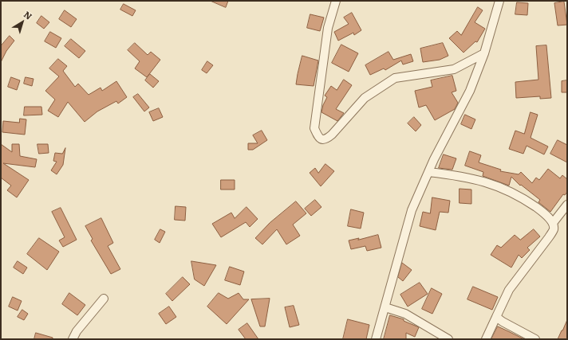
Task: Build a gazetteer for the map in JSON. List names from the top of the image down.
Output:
{
  "north": "top right"
}
